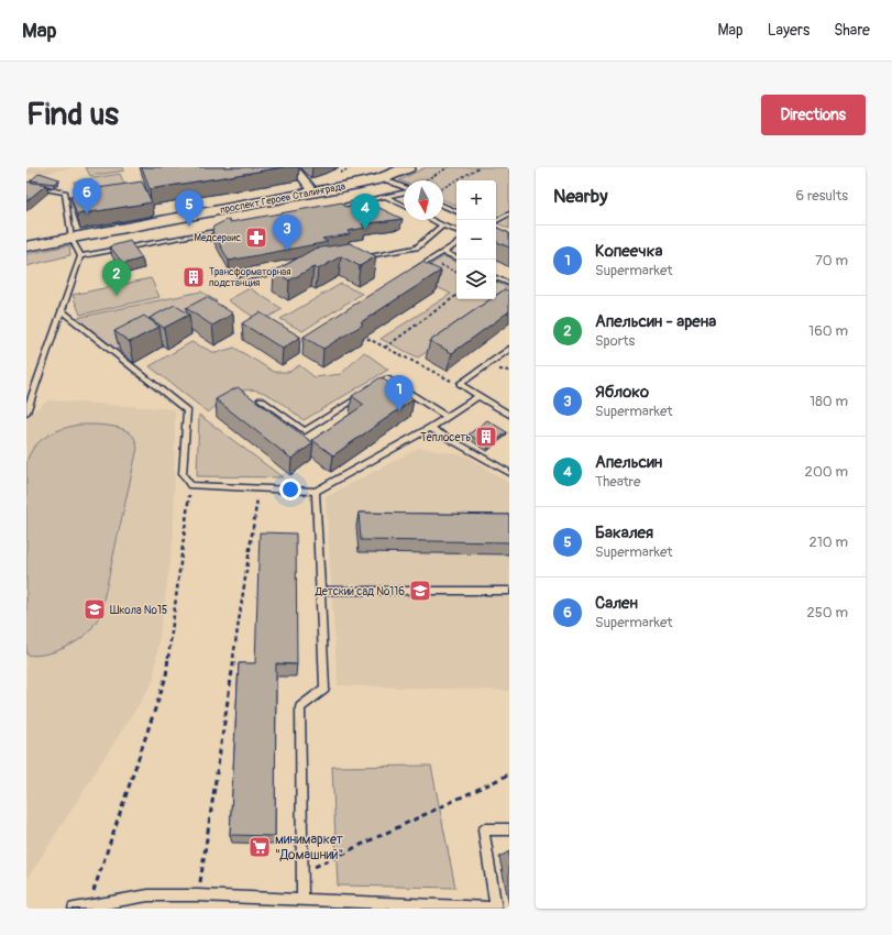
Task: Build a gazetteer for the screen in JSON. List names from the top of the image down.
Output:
{
  "streets": {
    "main road": ["проспект Героев Сталинграда"]
  },
  "places": {
    "pharmacy": ["Медсервис"],
    "building": ["Трансформаторная подстанция", "Теплосеть"],
    "school or university": ["Детский сад №116", "Школа №15"],
    "supermarket": ["минимаркет \"Домашний\""]
  },
  "north": "bottom",
  "page": {
    "header": "Map",
    "nav": ["Map", "Layers", "Share"],
    "buttons": "Directions",
    "title": "Find us",
    "heading": ["Nearby", "6 results"],
    "pins": [
      "6",
      "5",
      "4",
      "3",
      "2",
      "1"
    ],
    "map_buttons": ["+", "−"],
    "list": [
      {
        "mark": "1",
        "name": "Копеечка",
        "note": "Supermarket",
        "value": "70 m"
      },
      {
        "mark": "2",
        "name": "Апельсин - арена",
        "note": "Sports",
        "value": "160 m"
      },
      {
        "mark": "3",
        "name": "Яблоко",
        "note": "Supermarket",
        "value": "180 m"
      },
      {
        "mark": "4",
        "name": "Апельсин",
        "note": "Theatre",
        "value": "200 m"
      },
      {
        "mark": "5",
        "name": "Бакалея",
        "note": "Supermarket",
        "value": "210 m"
      },
      {
        "mark": "6",
        "name": "Сален",
        "note": "Supermarket",
        "value": "250 m"
      }
    ]
  }
}
